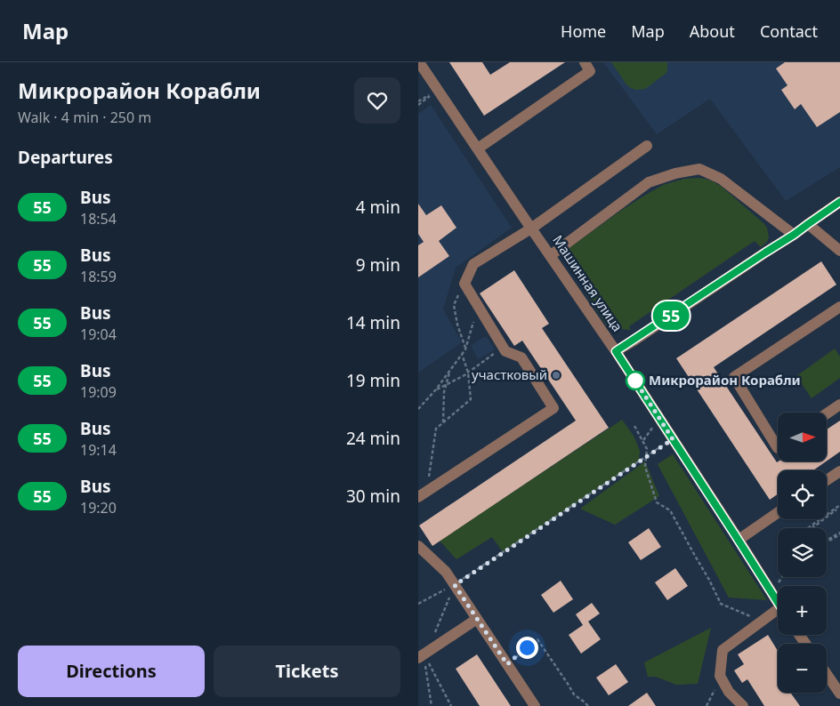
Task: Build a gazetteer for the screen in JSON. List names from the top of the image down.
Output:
{
  "streets": {
    "street": ["Машинная улица"]
  },
  "places": ["участковый", "Микрорайон Корабли"],
  "lines": ["bus line 55"],
  "north": "right",
  "page": {
    "header": "Map",
    "nav": [
      "Home",
      "Map",
      "About",
      "Contact"
    ],
    "heading": [
      ["Микрорайон Корабли", "Walk · 4 min · 250 m"],
      "Departures"
    ],
    "on_map": "55",
    "list": [
      {
        "mark": "55",
        "name": "Bus",
        "note": "18:54",
        "value": "4 min"
      },
      {
        "mark": "55",
        "name": "Bus",
        "note": "18:59",
        "value": "9 min"
      },
      {
        "mark": "55",
        "name": "Bus",
        "note": "19:04",
        "value": "14 min"
      },
      {
        "mark": "55",
        "name": "Bus",
        "note": "19:09",
        "value": "19 min"
      },
      {
        "mark": "55",
        "name": "Bus",
        "note": "19:14",
        "value": "24 min"
      },
      {
        "mark": "55",
        "name": "Bus",
        "note": "19:20",
        "value": "30 min"
      }
    ],
    "map_buttons": ["+", "−"],
    "buttons": ["Directions", "Tickets"]
  }
}
